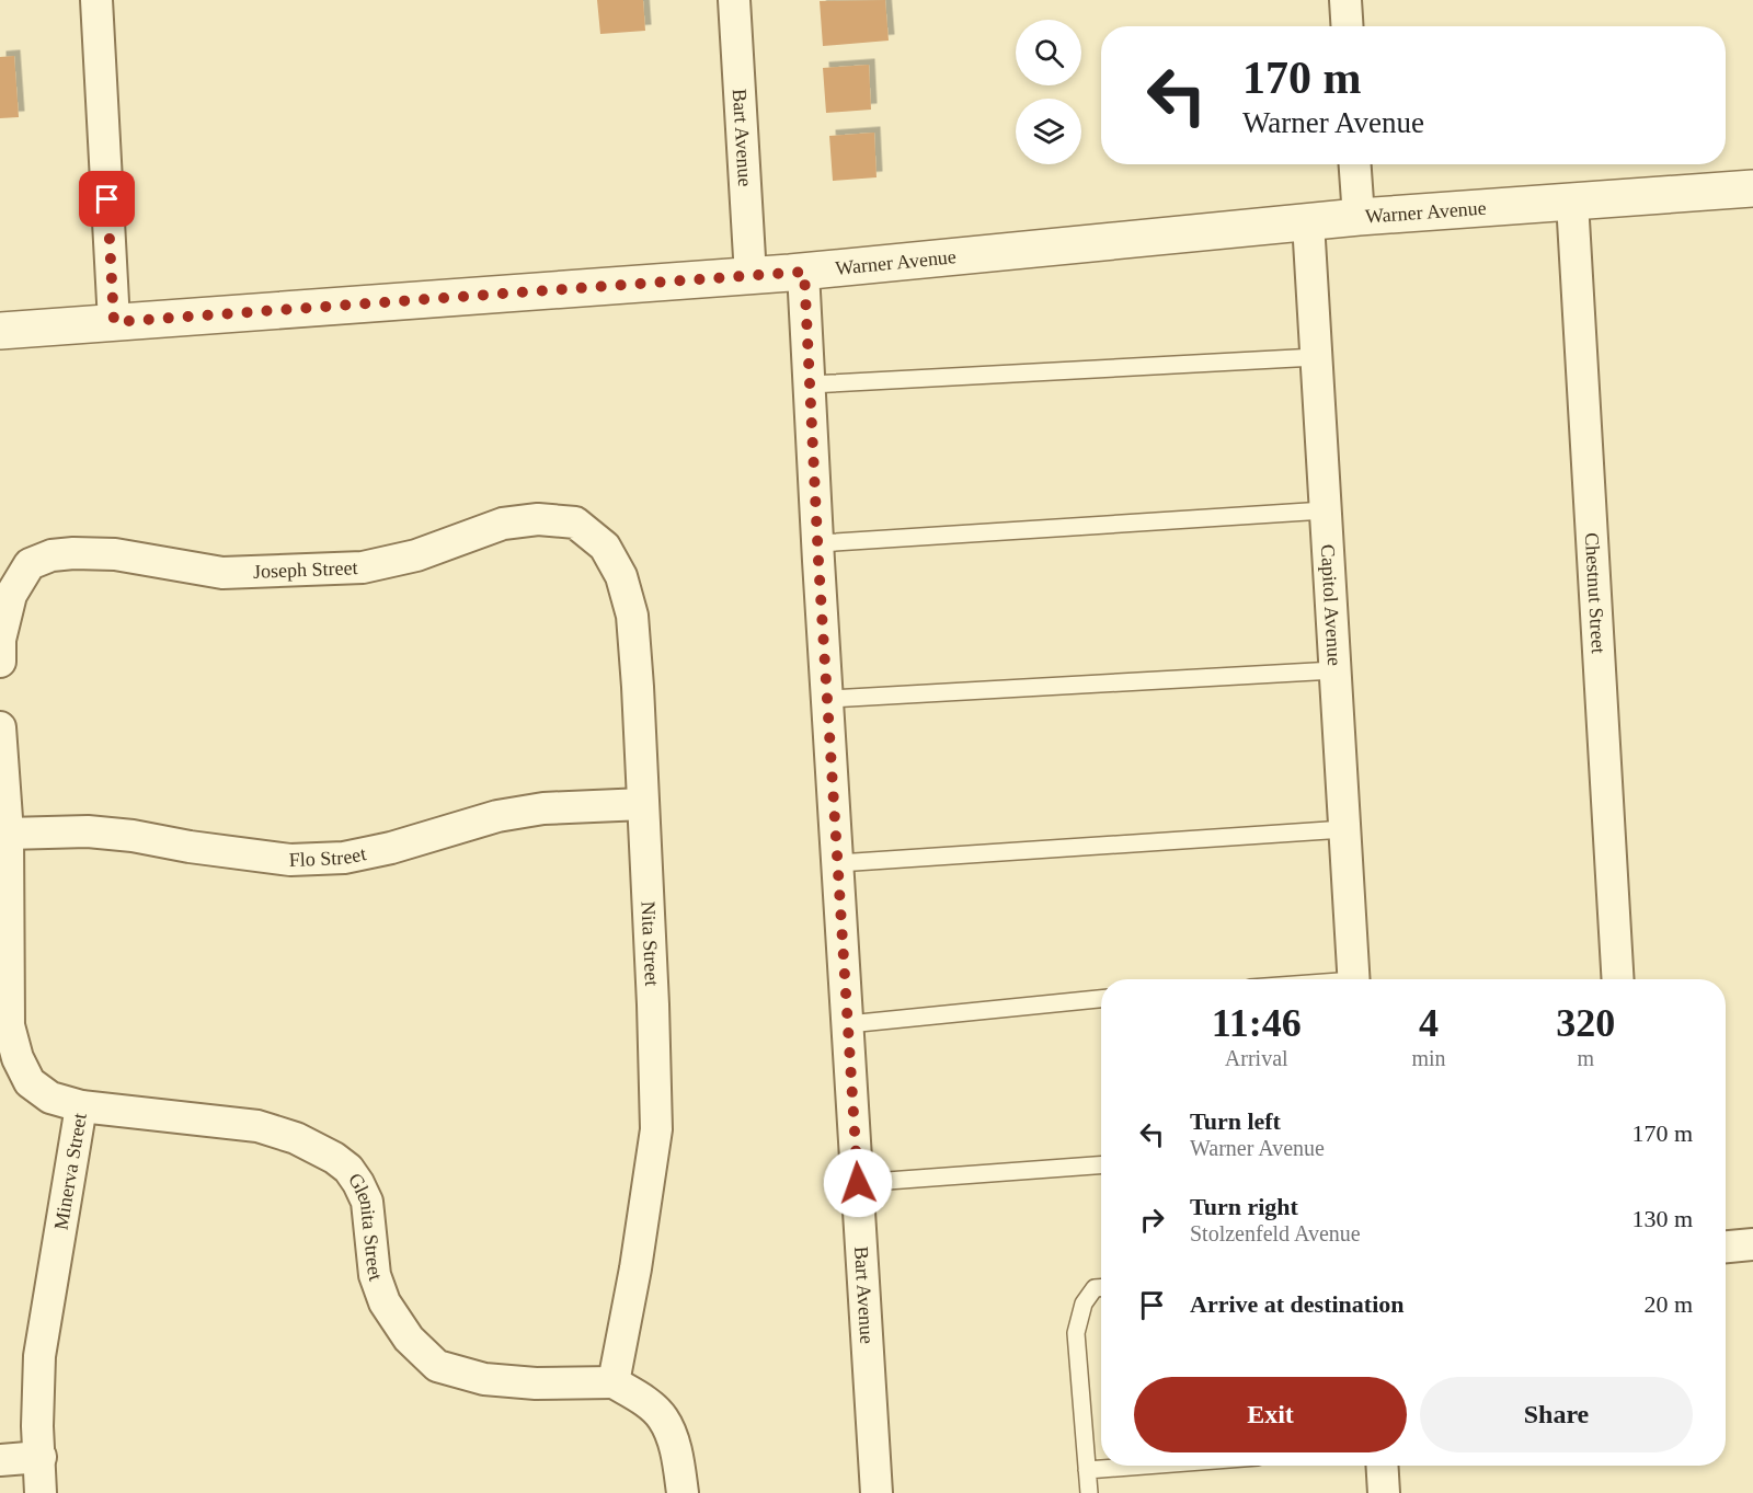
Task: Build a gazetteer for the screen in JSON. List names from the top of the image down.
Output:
{
  "streets": {
    "street": [
      "Bart Avenue",
      "Warner Avenue",
      "Joseph Street",
      "Chestnut Street",
      "Capitol Avenue",
      "Flo Street",
      "Nita Street",
      "Minerva Street",
      "Glenita Street"
    ]
  },
  "crossings": [
    ["Bart Avenue", "Warner Avenue"],
    ["Warner Avenue", "Chestnut Street"],
    ["Warner Avenue", "Capitol Avenue"],
    ["Joseph Street", "Nita Street"],
    ["Flo Street", "Nita Street"],
    ["Flo Street", "Minerva Street"],
    ["Nita Street", "Glenita Street"],
    ["Minerva Street", "Glenita Street"]
  ],
  "page": {
    "turn": ["170 m", "Warner Avenue"],
    "eta": [
      "11:46",
      "Arrival",
      "4",
      "min",
      "320",
      "m"
    ],
    "list": [
      {
        "name": "Turn left",
        "note": "Warner Avenue",
        "value": "170 m"
      },
      {
        "name": "Turn right",
        "note": "Stolzenfeld Avenue",
        "value": "130 m"
      },
      {
        "name": "Arrive at destination",
        "value": "20 m"
      }
    ],
    "buttons": ["Exit", "Share"]
  }
}
